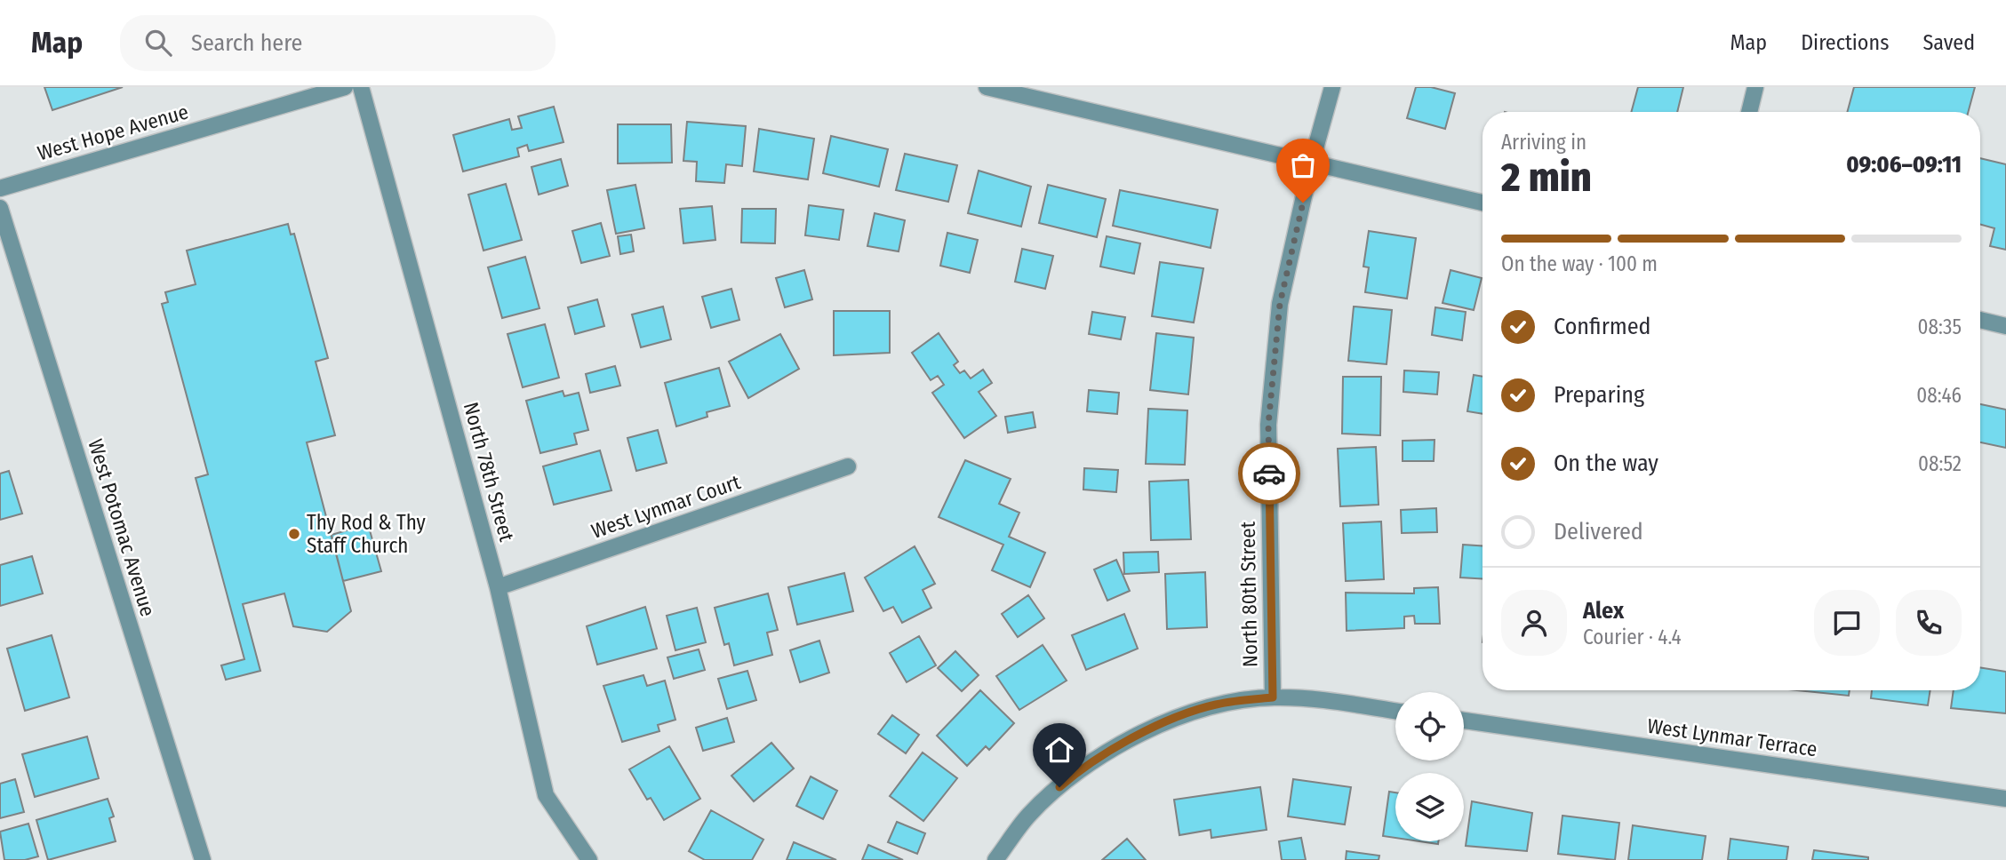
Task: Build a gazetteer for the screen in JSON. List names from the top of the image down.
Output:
{
  "streets": {
    "street": [
      "West Hope Avenue",
      "North 78th Street",
      "West Lynmar Court",
      "West Potomac Avenue",
      "North 80th Street",
      "West Lynmar Terrace"
    ]
  },
  "crossings": [
    ["North 78th Street", "West Lynmar Court"]
  ],
  "places": ["Thy Rod & Thy Staff Church"],
  "page": {
    "header": "Map",
    "search": "Search here",
    "nav": ["Map", "Directions", "Saved"],
    "heading": ["2 min", "Arriving in", "09:06–09:11"],
    "panel": ["Alex", "Courier · 4.4"],
    "bar": "On the way · 100 m",
    "list": [
      ["Confirmed", "08:35"],
      ["Preparing", "08:46"],
      ["On the way", "08:52"],
      "Delivered"
    ]
  }
}
